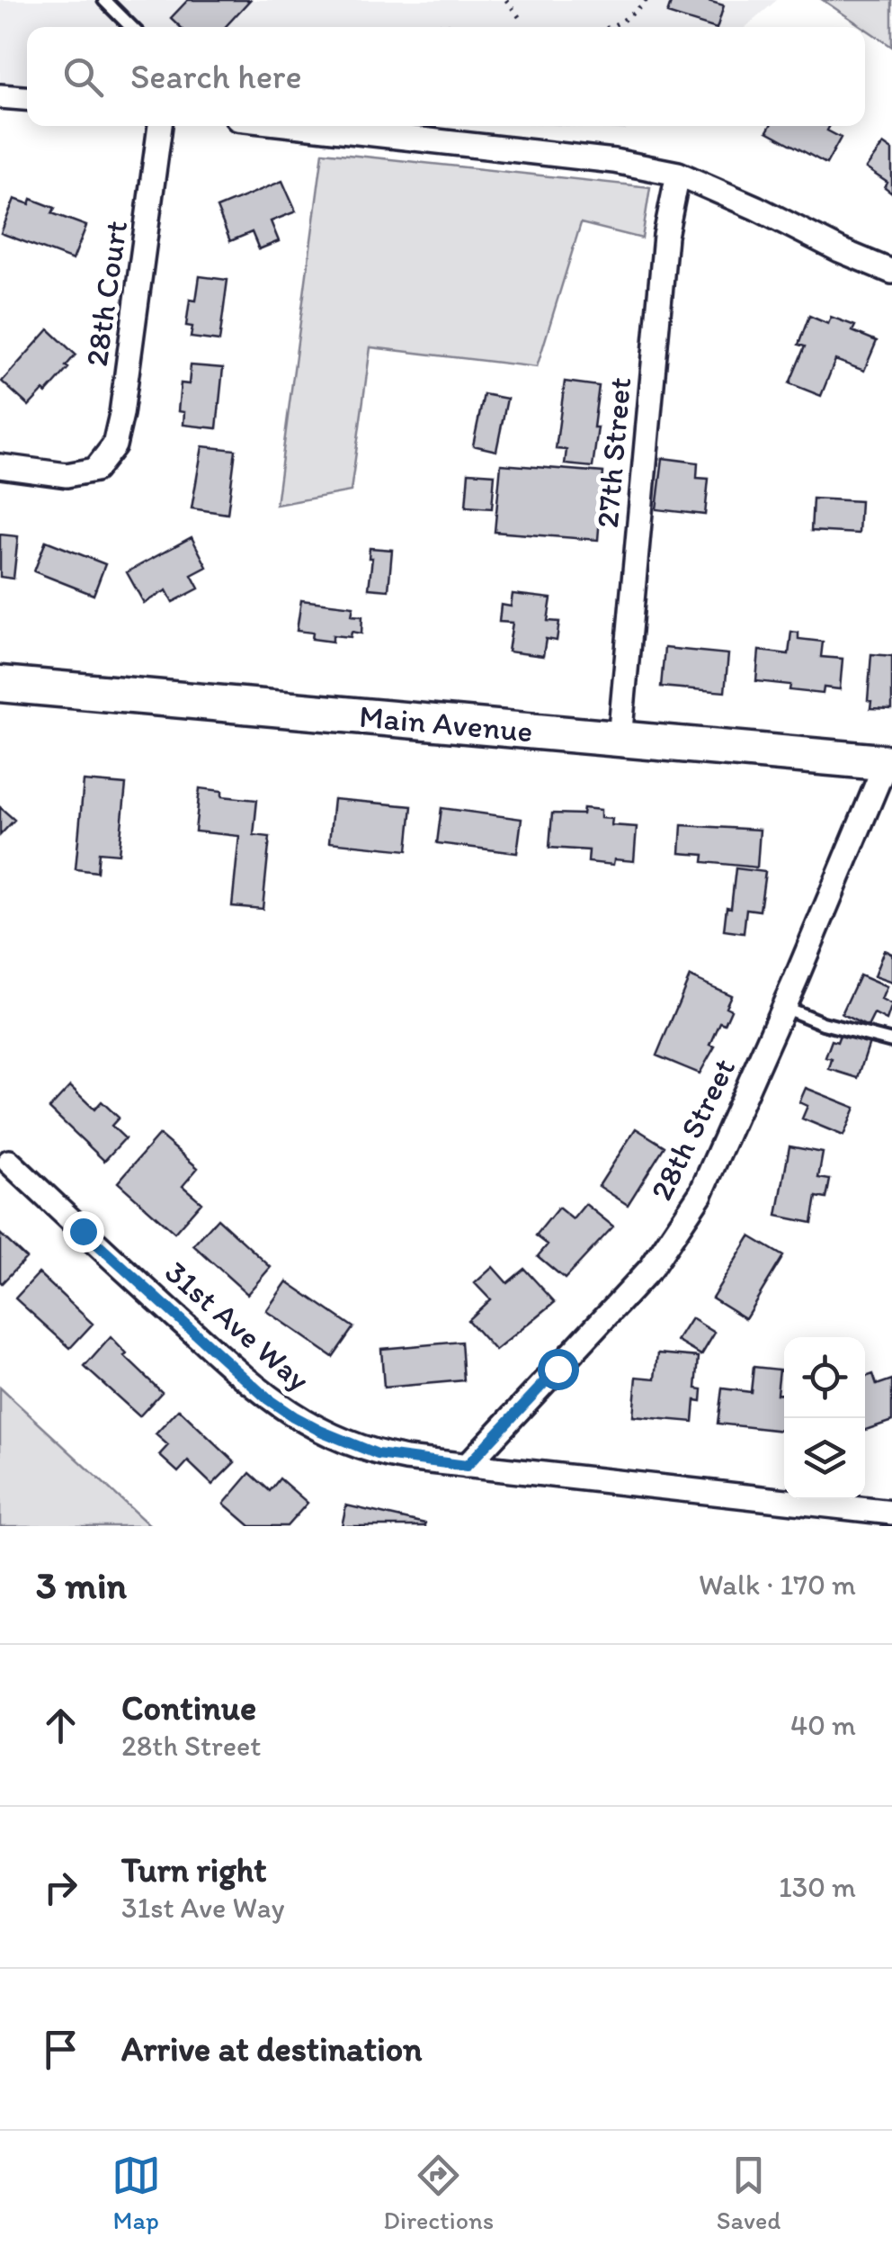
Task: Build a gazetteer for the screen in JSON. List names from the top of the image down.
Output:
{
  "streets": {
    "main road": ["Main Avenue"],
    "street": [
      "28th Court",
      "27th Street",
      "28th Street",
      "31st Ave Way"
    ]
  },
  "crossings": [
    ["27th Street", "Main Avenue"],
    ["Main Avenue", "28th Street"],
    ["28th Street", "31st Ave Way"]
  ],
  "page": {
    "search": "Search here",
    "heading": ["3 min", "Walk · 170 m"],
    "list": [
      ["Continue", "28th Street", "40 m"],
      ["Turn right", "31st Ave Way", "130 m"],
      "Arrive at destination"
    ],
    "nav": ["Map", "Directions", "Saved"]
  }
}
